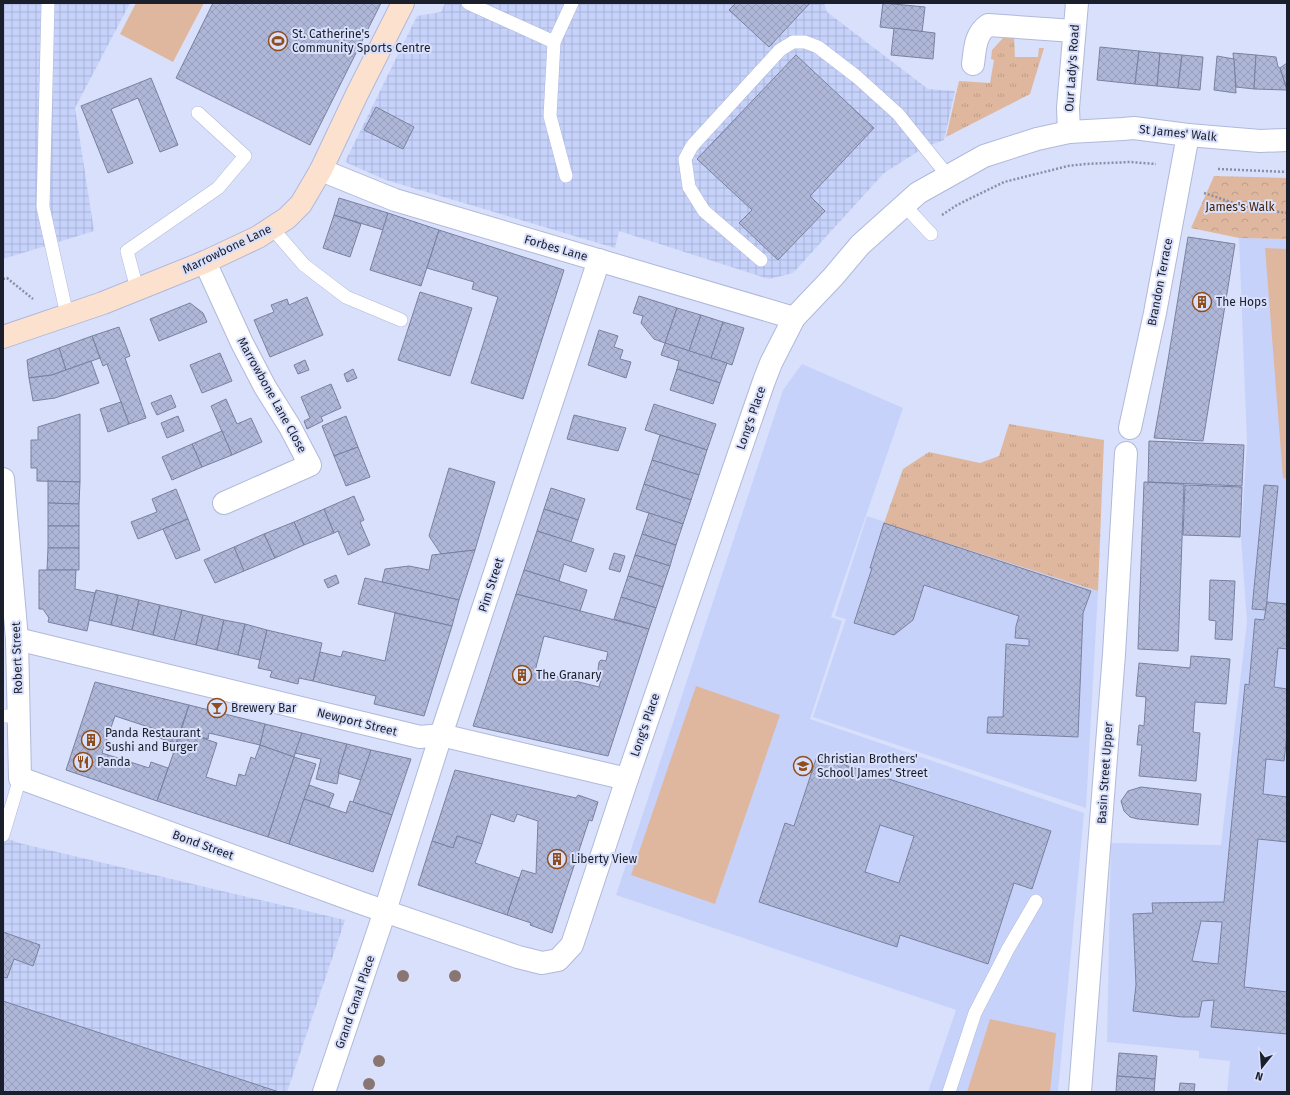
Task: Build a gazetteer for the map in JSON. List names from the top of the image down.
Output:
{
  "streets": {
    "main road": ["Marrowbone Lane"],
    "street": [
      "Our Lady's Road",
      "St James' Walk",
      "Forbes Lane",
      "Brandon Terrace",
      "Marrowbone Lane Close",
      "Long's Place",
      "Pim Street",
      "Robert Street",
      "Newport Street",
      "Basin Street Upper",
      "Bond Street",
      "Grand Canal Place"
    ]
  },
  "crossings": [
    ["Our Lady's Road", "St James' Walk"],
    ["St James' Walk", "Brandon Terrace"],
    ["St James' Walk", "Long's Place"],
    ["Forbes Lane", "Marrowbone Lane"],
    ["Forbes Lane", "Long's Place"],
    ["Forbes Lane", "Pim Street"],
    ["Marrowbone Lane", "Marrowbone Lane Close"],
    ["Long's Place", "Pim Street"],
    ["Long's Place", "Newport Street"],
    ["Long's Place", "Bond Street"],
    ["Long's Place", "Grand Canal Place"],
    ["Pim Street", "Newport Street"],
    ["Pim Street", "Bond Street"],
    ["Pim Street", "Grand Canal Place"],
    ["Robert Street", "Newport Street"],
    ["Robert Street", "Bond Street"],
    ["Bond Street", "Grand Canal Place"]
  ],
  "parks": ["James's Walk"],
  "places": {
    "sports": ["St. Catherine's Community Sports Centre"],
    "building": [
      "The Hops",
      "The Granary",
      "Panda Restaurant Sushi and Burger",
      "Liberty View"
    ],
    "bar": ["Brewery Bar"],
    "restaurant": ["Panda"],
    "school or university": ["Christian Brothers' School James' Street"]
  },
  "north": "bottom"
}
